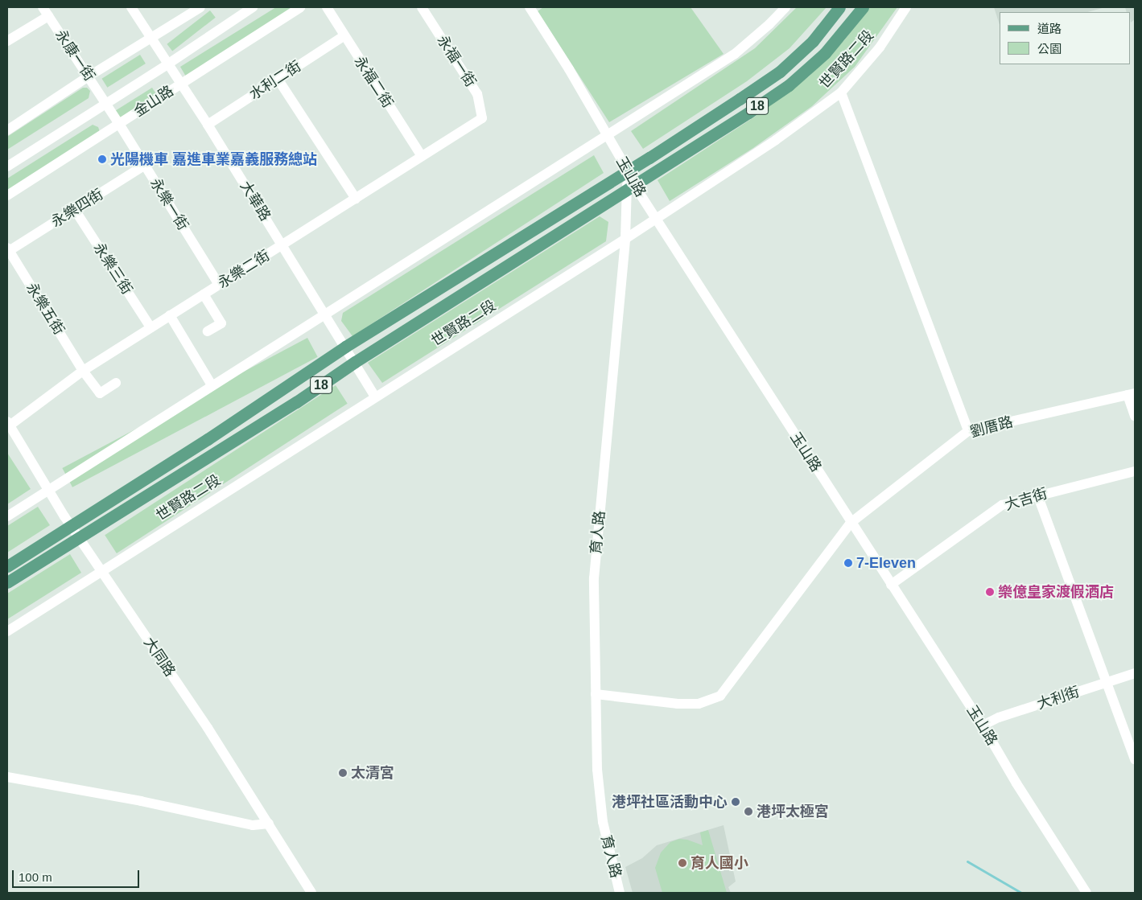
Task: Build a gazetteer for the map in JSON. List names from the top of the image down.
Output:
{
  "streets": {
    "main road": ["世賢路二段", "18"],
    "street": [
      "永康一街",
      "永福一街",
      "水利二街",
      "永福二街",
      "金山路",
      "玉山路",
      "大華路",
      "永樂一街",
      "永樂四街",
      "永樂三街",
      "永樂二街",
      "永樂五街",
      "劉厝路",
      "大吉街",
      "育人路",
      "大同路",
      "大利街"
    ]
  },
  "crossings": [
    ["永康一街", "金山路"],
    ["永康一街", "永樂一街"],
    ["世賢路二段", "玉山路"],
    ["世賢路二段", "大華路"],
    ["世賢路二段", "育人路"],
    ["世賢路二段", "大同路"],
    ["永福一街", "永樂二街"],
    ["水利二街", "永福二街"],
    ["水利二街", "大華路"],
    ["永福二街", "永樂二街"],
    ["金山路", "大華路"],
    ["金山路", "永樂一街"],
    ["18", "玉山路"],
    ["18", "大華路"],
    ["18", "育人路"],
    ["18", "大同路"],
    ["玉山路", "劉厝路"],
    ["玉山路", "大吉街"],
    ["玉山路", "育人路"],
    ["玉山路", "大利街"],
    ["大華路", "永樂二街"],
    ["永樂一街", "永樂四街"],
    ["永樂一街", "永樂二街"],
    ["永樂四街", "永樂三街"],
    ["永樂四街", "永樂五街"],
    ["永樂三街", "永樂二街"],
    ["永樂二街", "永樂五街"],
    ["永樂二街", "大同路"],
    ["劉厝路", "育人路"]
  ],
  "places": [
    "光陽機車 嘉進車業嘉義服務總站",
    "7-Eleven",
    "樂億皇家渡假酒店",
    "太清宮",
    "港坪社區活動中心",
    "港坪太極宮",
    "育人國小"
  ],
  "legend": ["道路", "公園"],
  "scale_bar": "100 m"
}
